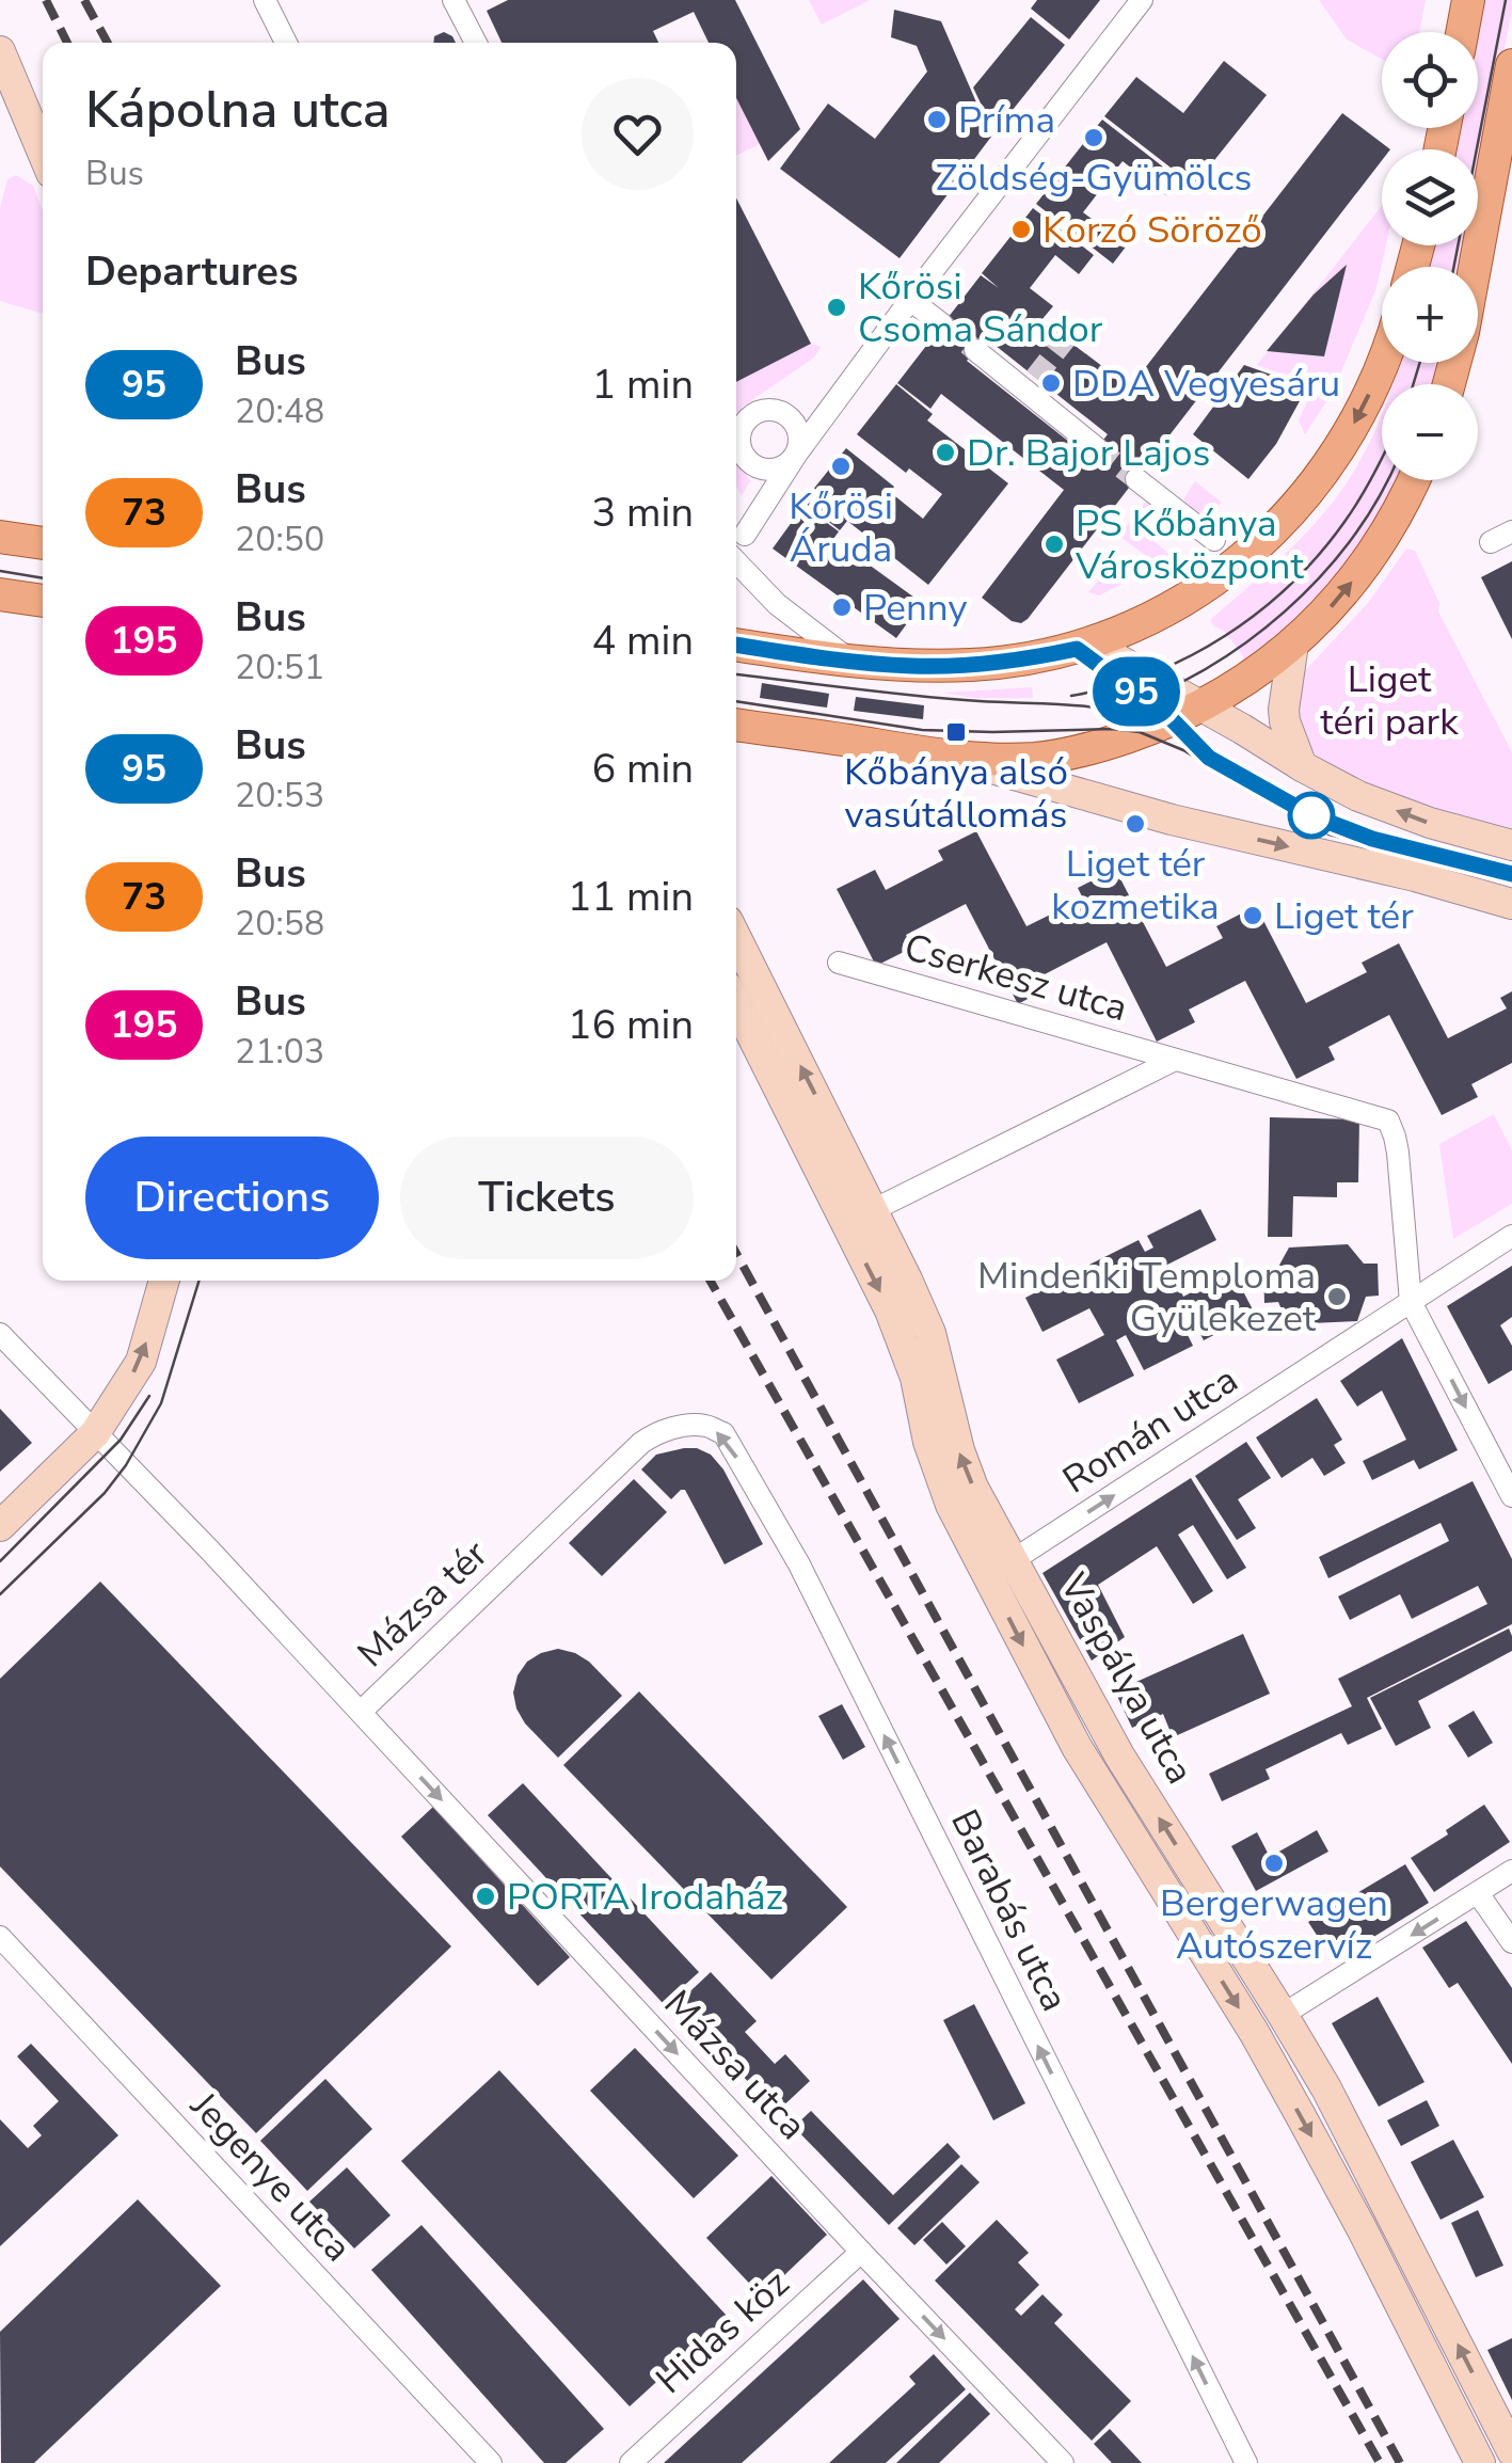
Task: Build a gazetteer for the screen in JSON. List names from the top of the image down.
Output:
{
  "streets": {
    "main road": ["Vaspálya utca"],
    "street": [
      "Cserkesz utca",
      "Román utca",
      "Mázsa tér",
      "Barabás utca",
      "Mázsa utca",
      "Jegenye utca",
      "Hidas köz"
    ]
  },
  "crossings": [
    ["Cserkesz utca", "Román utca"],
    ["Cserkesz utca", "Vaspálya utca"],
    ["Román utca", "Vaspálya utca"],
    ["Mázsa tér", "Barabás utca"],
    ["Mázsa tér", "Mázsa utca"],
    ["Mázsa utca", "Hidas köz"]
  ],
  "one_way": ["Román utca", "Barabás utca", "Mázsa utca"],
  "parks": ["Liget téri park"],
  "places": {
    "other": [
      "Príma",
      "Zöldség-Gyümölcs",
      "Korzó Söröző",
      "Kőrösi Csoma Sándor",
      "DDA Vegyesáru",
      "Dr. Bajor Lajos",
      "Kőrösi Áruda",
      "PS Kőbánya Városközpont",
      "Penny",
      "Liget tér kozmetika",
      "Liget tér",
      "Mindenki Temploma Gyülekezet",
      "Bergerwagen Autószervíz",
      "PORTA Irodaház"
    ],
    "transit": ["Kőbánya alsó vasútállomás"]
  },
  "lines": ["bus line 95"],
  "page": {
    "on_map": "95",
    "map_buttons": ["+", "−"],
    "heading": [
      ["Kápolna utca", "Bus"],
      "Departures"
    ],
    "list": [
      {
        "mark": "95",
        "name": "Bus",
        "note": "20:48",
        "value": "1 min"
      },
      {
        "mark": "73",
        "name": "Bus",
        "note": "20:50",
        "value": "3 min"
      },
      {
        "mark": "195",
        "name": "Bus",
        "note": "20:51",
        "value": "4 min"
      },
      {
        "mark": "95",
        "name": "Bus",
        "note": "20:53",
        "value": "6 min"
      },
      {
        "mark": "73",
        "name": "Bus",
        "note": "20:58",
        "value": "11 min"
      },
      {
        "mark": "195",
        "name": "Bus",
        "note": "21:03",
        "value": "16 min"
      }
    ],
    "buttons": ["Directions", "Tickets"]
  }
}
